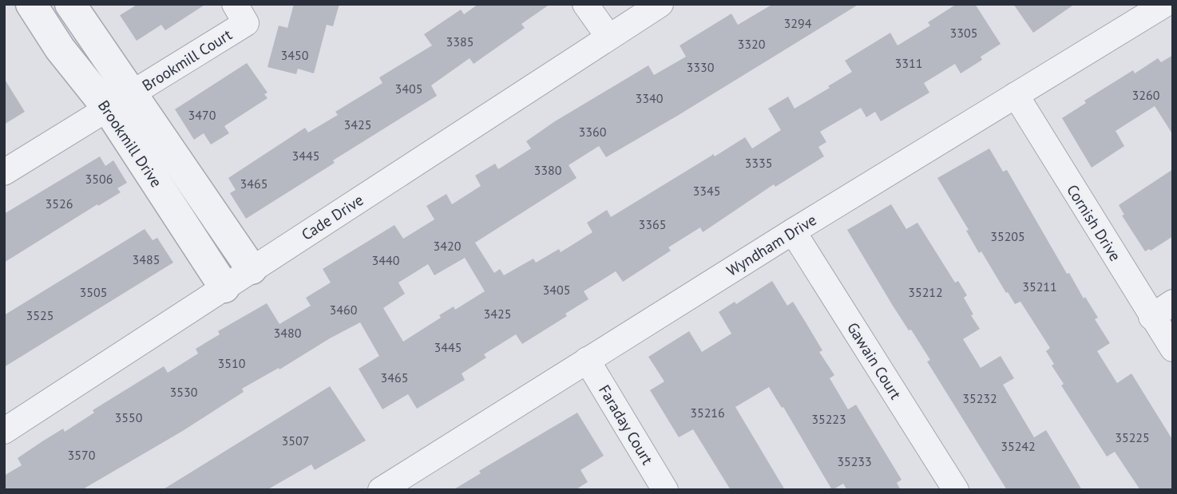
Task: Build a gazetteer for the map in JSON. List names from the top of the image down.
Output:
{
  "streets": {
    "street": [
      "Brookmill Court",
      "Brookmill Drive",
      "Cade Drive",
      "Cornish Drive",
      "Wyndham Drive",
      "Gawain Court",
      "Faraday Court"
    ]
  },
  "crossings": [
    ["Brookmill Court", "Brookmill Drive"],
    ["Brookmill Drive", "Cade Drive"],
    ["Cornish Drive", "Wyndham Drive"],
    ["Wyndham Drive", "Gawain Court"],
    ["Wyndham Drive", "Faraday Court"]
  ],
  "house_numbers": [
    "3294",
    "3305",
    "3385",
    "3320",
    "3450",
    "3311",
    "3330",
    "3405",
    "3260",
    "3340",
    "3470",
    "3425",
    "3360",
    "3445",
    "3335",
    "3380",
    "3506",
    "3465",
    "3345",
    "3526",
    "3365",
    "35205",
    "3420",
    "3485",
    "3440",
    "35211",
    "3405",
    "3505",
    "35212",
    "3460",
    "3425",
    "3525",
    "3480",
    "3445",
    "3510",
    "3465",
    "3530",
    "35232",
    "35216",
    "3550",
    "35223",
    "35225",
    "3507",
    "35242",
    "3570",
    "35233"
  ]
}
